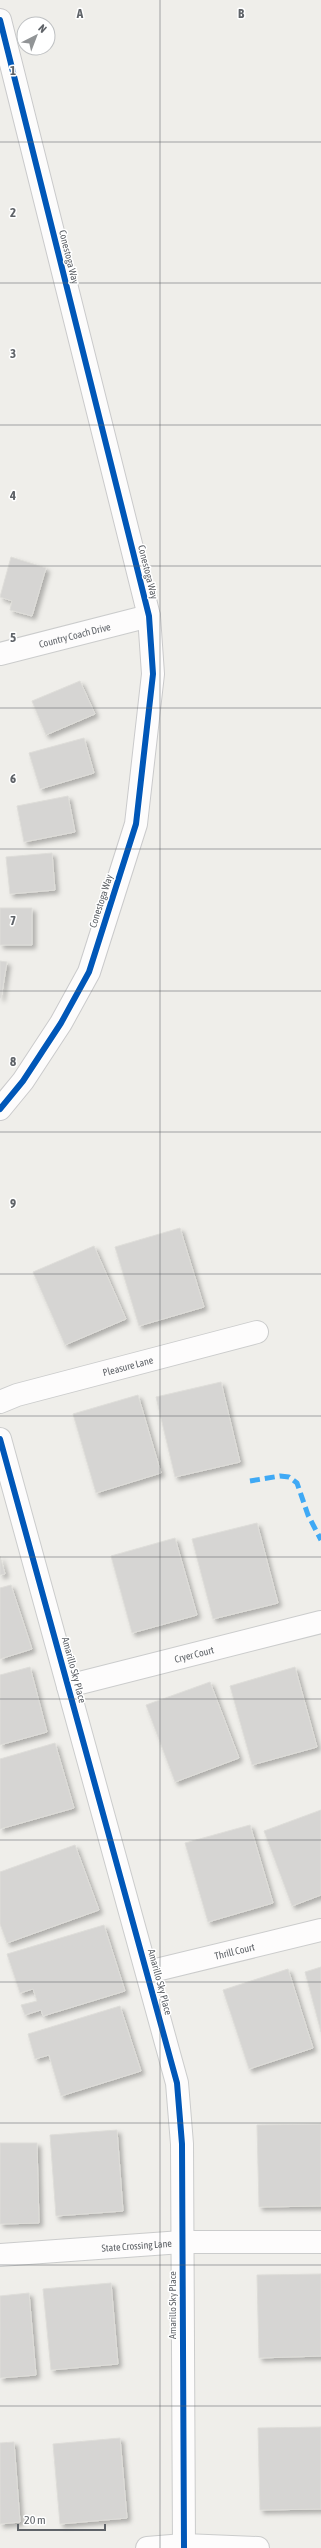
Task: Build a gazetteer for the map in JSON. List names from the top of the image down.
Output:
{
  "streets": {
    "street": [
      "Conestoga Way",
      "Country Coach Drive",
      "Pleasure Lane",
      "Cryer Court",
      "Amarillo Sky Place",
      "Thrill Court",
      "State Crossing Lane"
    ]
  },
  "crossings": [
    ["Conestoga Way", "Country Coach Drive"],
    ["Cryer Court", "Amarillo Sky Place"],
    ["Amarillo Sky Place", "Thrill Court"],
    ["Amarillo Sky Place", "State Crossing Lane"]
  ],
  "scale_bar": "20 m",
  "north": "top right",
  "grid": {
    "columns": ["A", "B"],
    "rows": [
      "1",
      "2",
      "3",
      "4",
      "5",
      "6",
      "7",
      "8",
      "9"
    ]
  }
}
